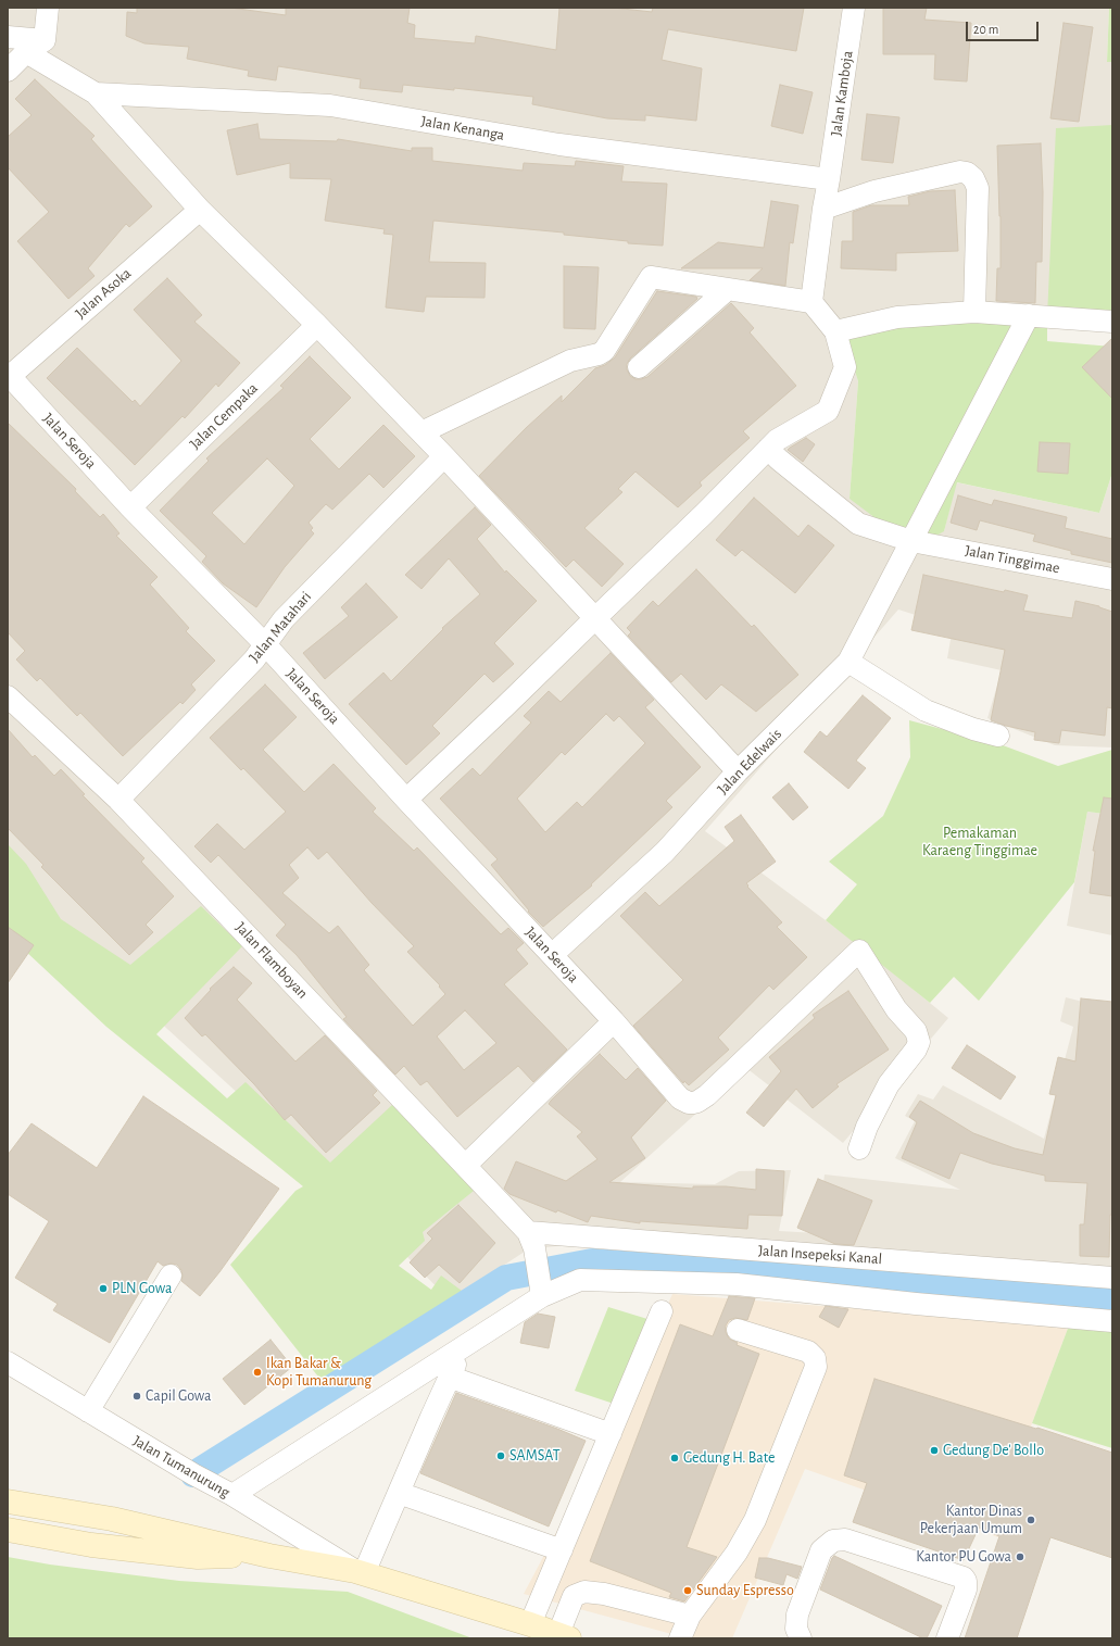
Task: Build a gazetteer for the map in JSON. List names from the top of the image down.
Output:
{
  "streets": {
    "street": [
      "Jalan Kamboja",
      "Jalan Kenanga",
      "Jalan Asoka",
      "Jalan Cempaka",
      "Jalan Seroja",
      "Jalan Tinggimae",
      "Jalan Matahari",
      "Jalan Edelwais",
      "Jalan Flamboyan",
      "Jalan Insepeksi Kanal",
      "Jalan Tumanurung"
    ]
  },
  "crossings": [
    ["Jalan Kamboja", "Jalan Kenanga"],
    ["Jalan Asoka", "Jalan Seroja"],
    ["Jalan Cempaka", "Jalan Seroja"],
    ["Jalan Seroja", "Jalan Matahari"],
    ["Jalan Seroja", "Jalan Edelwais"],
    ["Jalan Tinggimae", "Jalan Edelwais"],
    ["Jalan Matahari", "Jalan Flamboyan"],
    ["Jalan Flamboyan", "Jalan Insepeksi Kanal"]
  ],
  "parks": ["Pemakaman Karaeng Tinggimae"],
  "places": [
    "PLN Gowa",
    "Ikan Bakar & Kopi Tumanurung",
    "Capil Gowa",
    "Gedung De' Bollo",
    "SAMSAT",
    "Gedung H. Bate",
    "Kantor Dinas Pekerjaan Umum",
    "Kantor PU Gowa",
    "Sunday Espresso"
  ],
  "scale_bar": "20 m"
}
